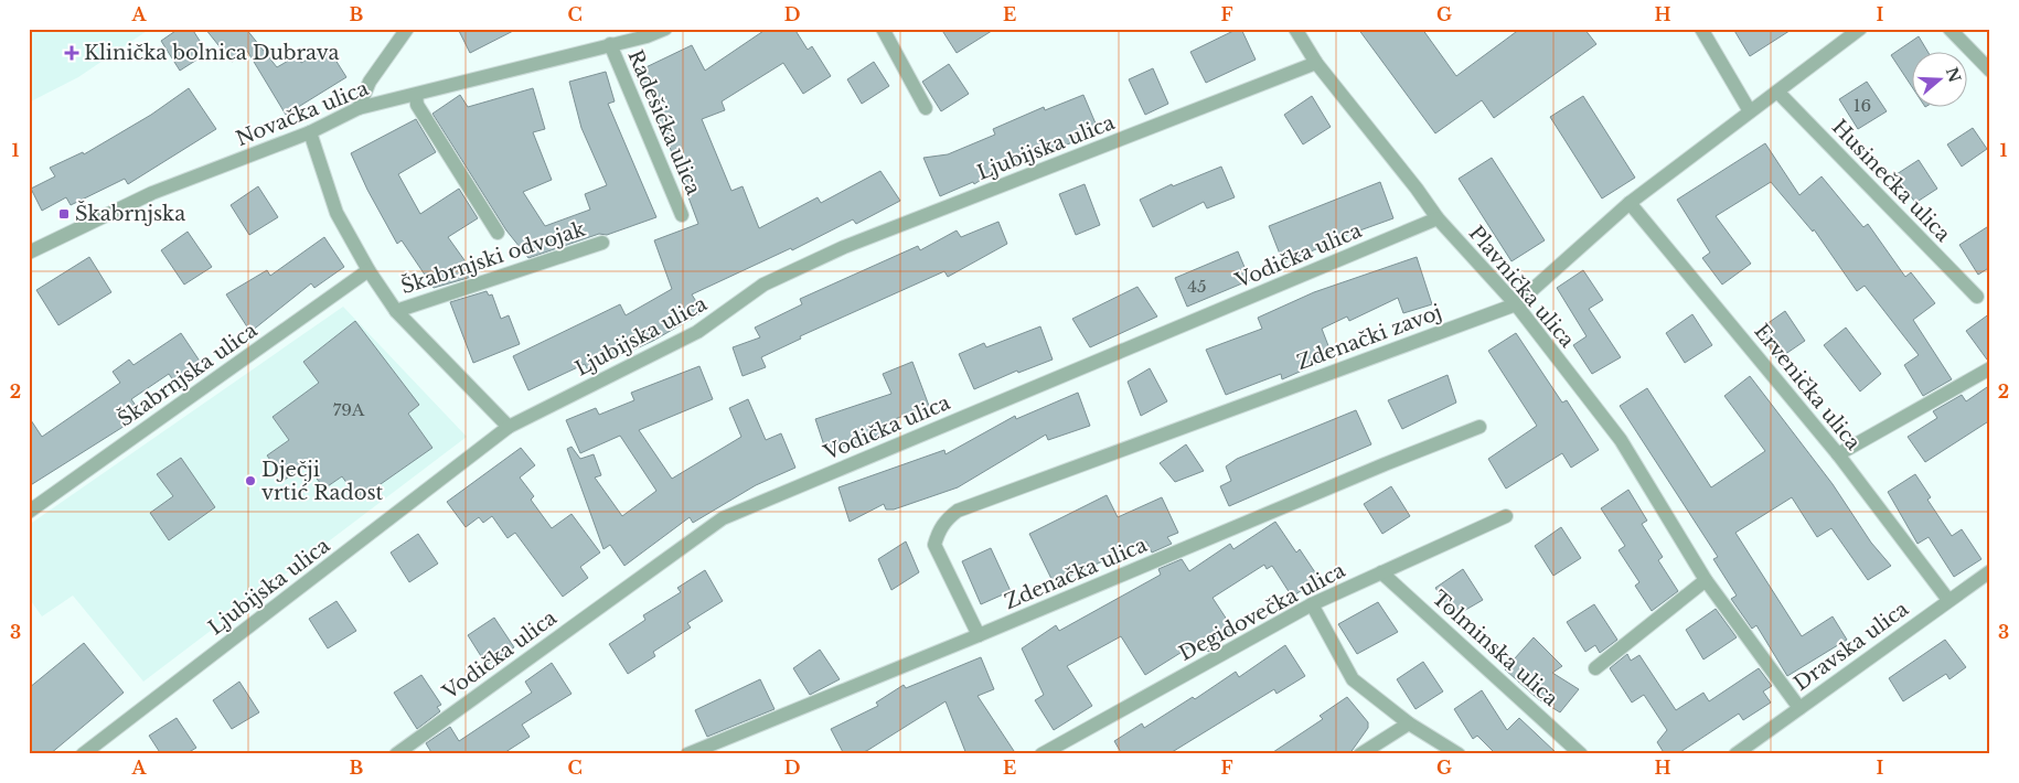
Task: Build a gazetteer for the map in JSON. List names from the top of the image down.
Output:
{
  "streets": {
    "street": [
      "Novačka ulica",
      "Radešićka ulica",
      "Ljubijska ulica",
      "Husinečka ulica",
      "Vodička ulica",
      "Škabrnjski odvojak",
      "Plavnička ulica",
      "Zdenački zavoj",
      "Škabrnjska ulica",
      "Ervenička ulica",
      "Zdenačka ulica",
      "Degidovečka ulica",
      "Dravska ulica",
      "Tolminska ulica"
    ]
  },
  "crossings": [
    ["Novačka ulica", "Radešićka ulica"],
    ["Novačka ulica", "Škabrnjski odvojak"],
    ["Ljubijska ulica", "Škabrnjski odvojak"],
    ["Ljubijska ulica", "Plavnička ulica"],
    ["Husinečka ulica", "Zdenački zavoj"],
    ["Vodička ulica", "Plavnička ulica"],
    ["Škabrnjski odvojak", "Škabrnjska ulica"],
    ["Plavnička ulica", "Zdenački zavoj"],
    ["Plavnička ulica", "Dravska ulica"],
    ["Zdenački zavoj", "Ervenička ulica"],
    ["Zdenački zavoj", "Zdenačka ulica"],
    ["Ervenička ulica", "Dravska ulica"],
    ["Degidovečka ulica", "Tolminska ulica"]
  ],
  "places": {
    "health": ["Klinička bolnica Dubrava"],
    "transit": ["Škabrnjska"],
    "other": ["Dječji vrtić Radost"]
  },
  "house_numbers": ["16", "45", "79A"],
  "north": "right",
  "grid": {
    "columns": [
      "A",
      "B",
      "C",
      "D",
      "E",
      "F",
      "G",
      "H",
      "I"
    ],
    "rows": ["1", "2", "3"]
  }
}
